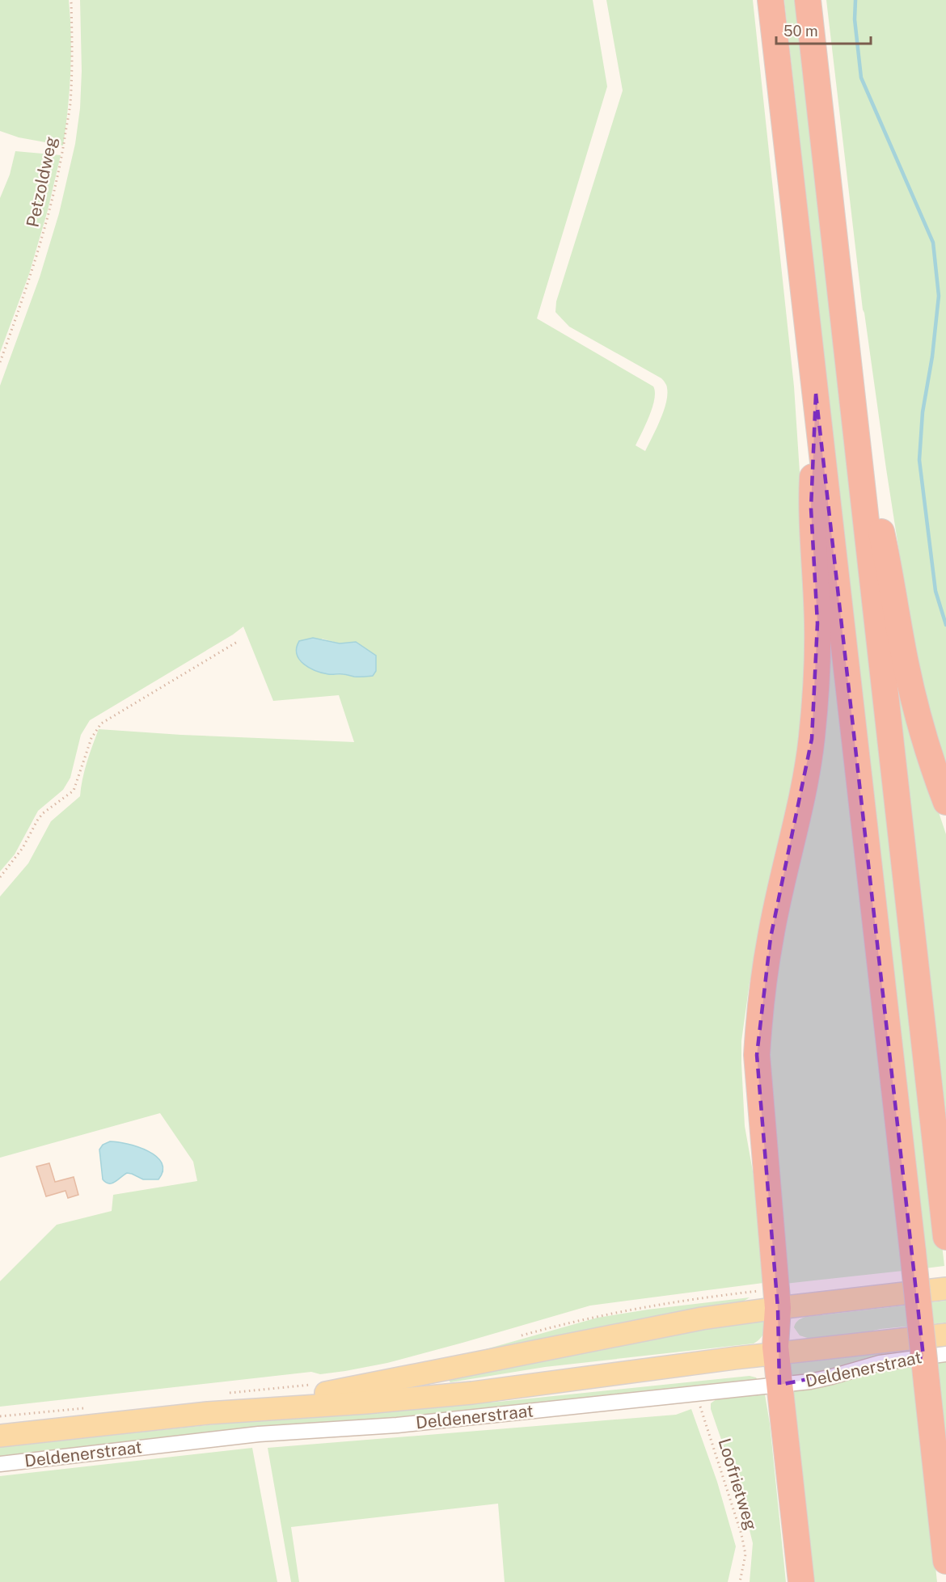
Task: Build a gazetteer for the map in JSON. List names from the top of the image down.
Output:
{
  "streets": {
    "main road": ["Deldenerstraat"],
    "path": ["Petzoldweg", "Loofrietweg"]
  },
  "crossings": [
    ["Deldenerstraat", "Loofrietweg"]
  ],
  "scale_bar": "50 m"
}
